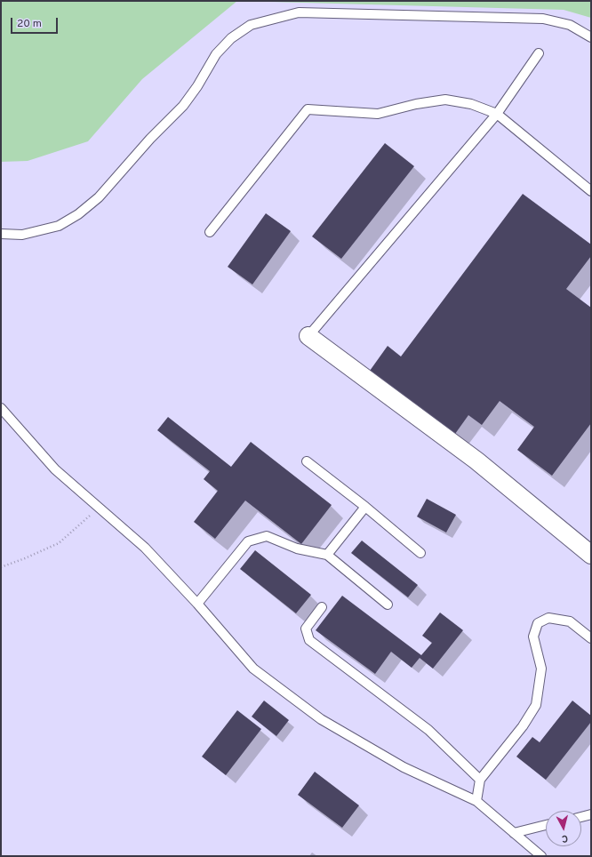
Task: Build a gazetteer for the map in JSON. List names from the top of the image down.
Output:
{
  "scale_bar": "20 m",
  "north": "bottom"
}
